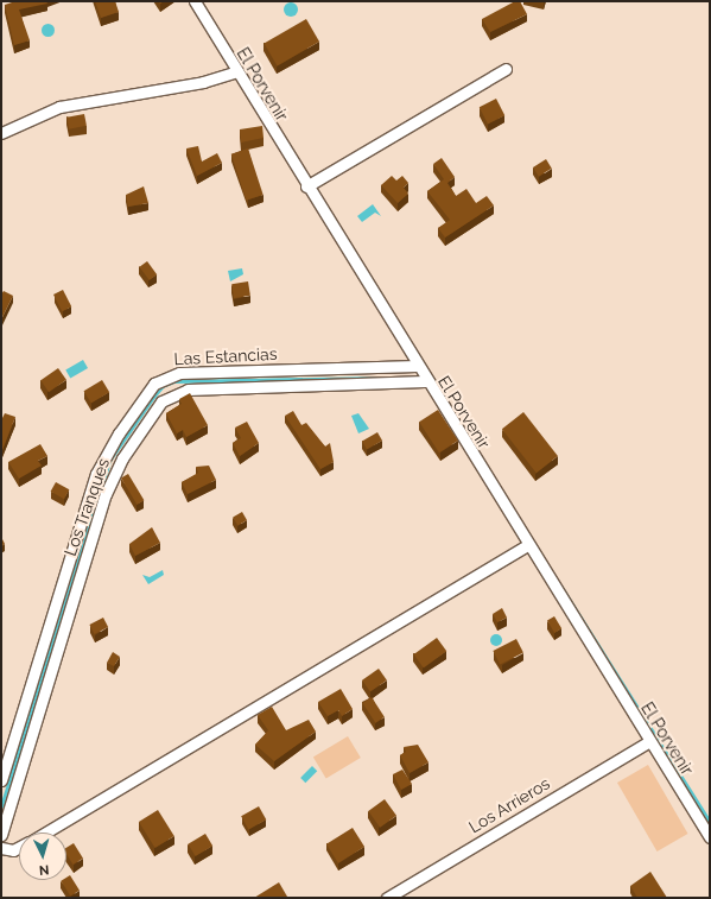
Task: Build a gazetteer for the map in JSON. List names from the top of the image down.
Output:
{
  "streets": {
    "street": [
      "El Porvenir",
      "Las Estancias",
      "Los Tranques",
      "Los Arrieros"
    ]
  },
  "crossings": [
    ["El Porvenir", "Las Estancias"],
    ["El Porvenir", "Los Tranques"],
    ["El Porvenir", "Los Arrieros"]
  ],
  "north": "bottom"
}
